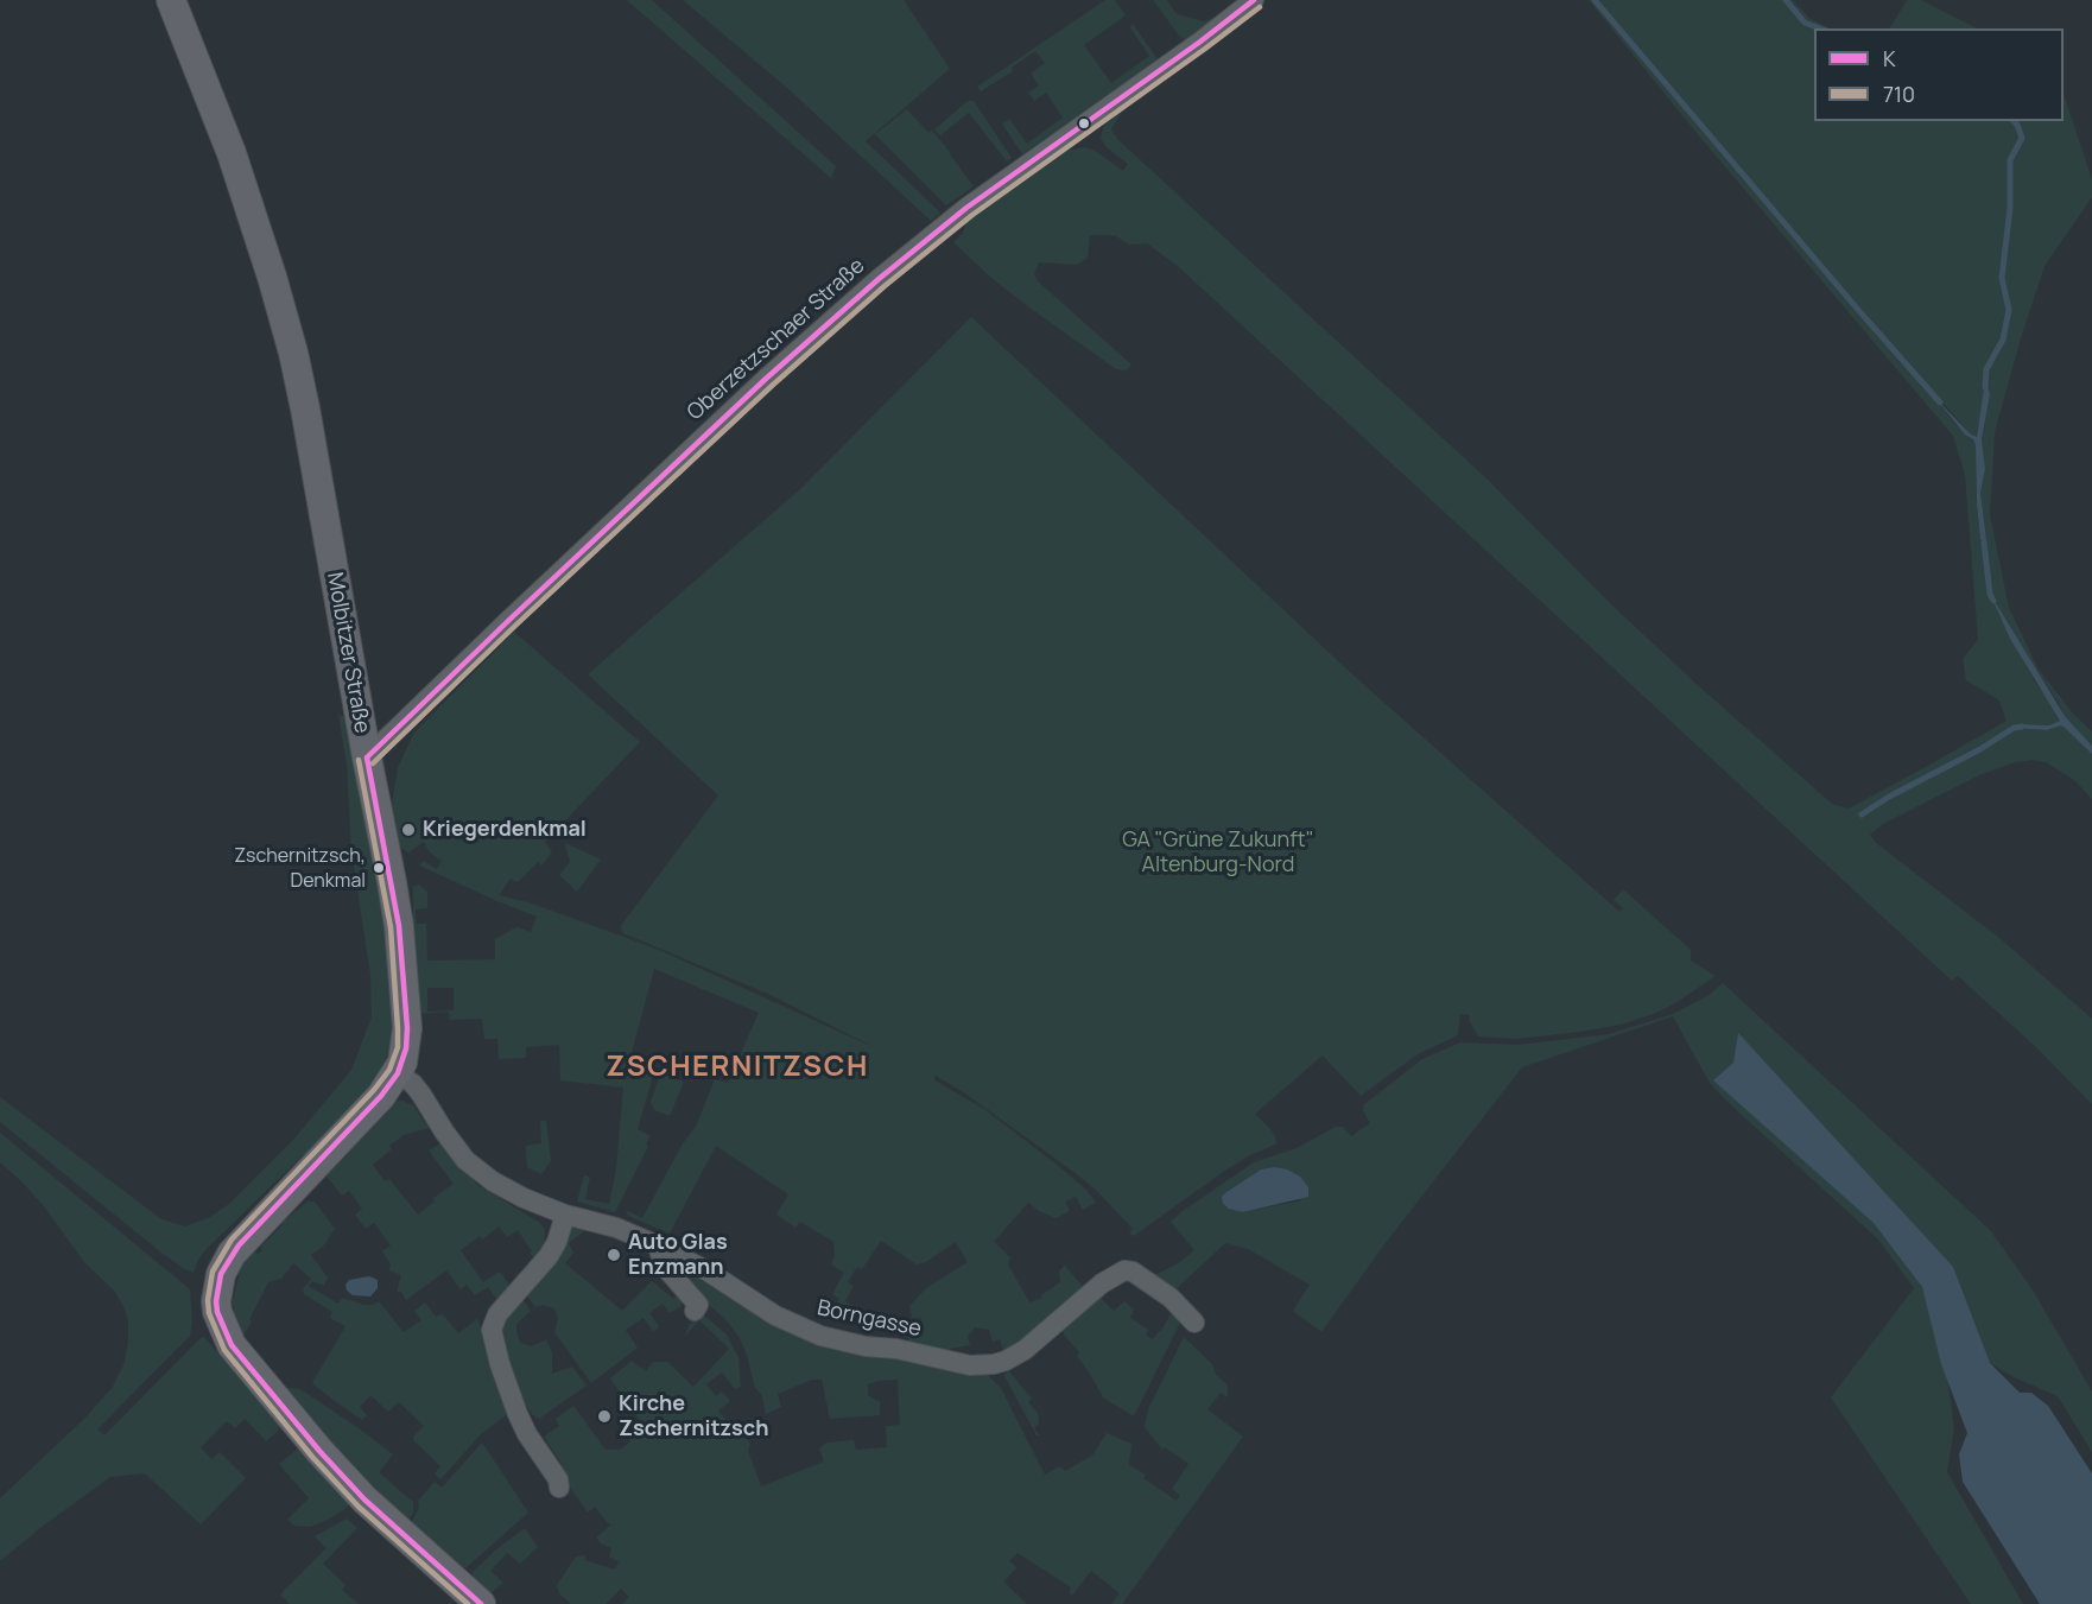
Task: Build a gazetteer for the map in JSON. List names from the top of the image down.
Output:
{
  "streets": {
    "street": ["Oberzetzschaer Straße", "Molbitzer Straße", "Borngasse"]
  },
  "crossings": [
    ["Oberzetzschaer Straße", "Molbitzer Straße"],
    ["Molbitzer Straße", "Borngasse"]
  ],
  "districts": ["ZSCHERNITZSCH"],
  "parks": ["GA \"Grüne Zukunft\" Altenburg-Nord"],
  "places": [
    "Kriegerdenkmal",
    "Zschernitzsch, Denkmal",
    "Auto Glas Enzmann",
    "Kirche Zschernitzsch"
  ],
  "lines": ["transit line K", "transit line 710"],
  "legend": ["K", "710"]
}
